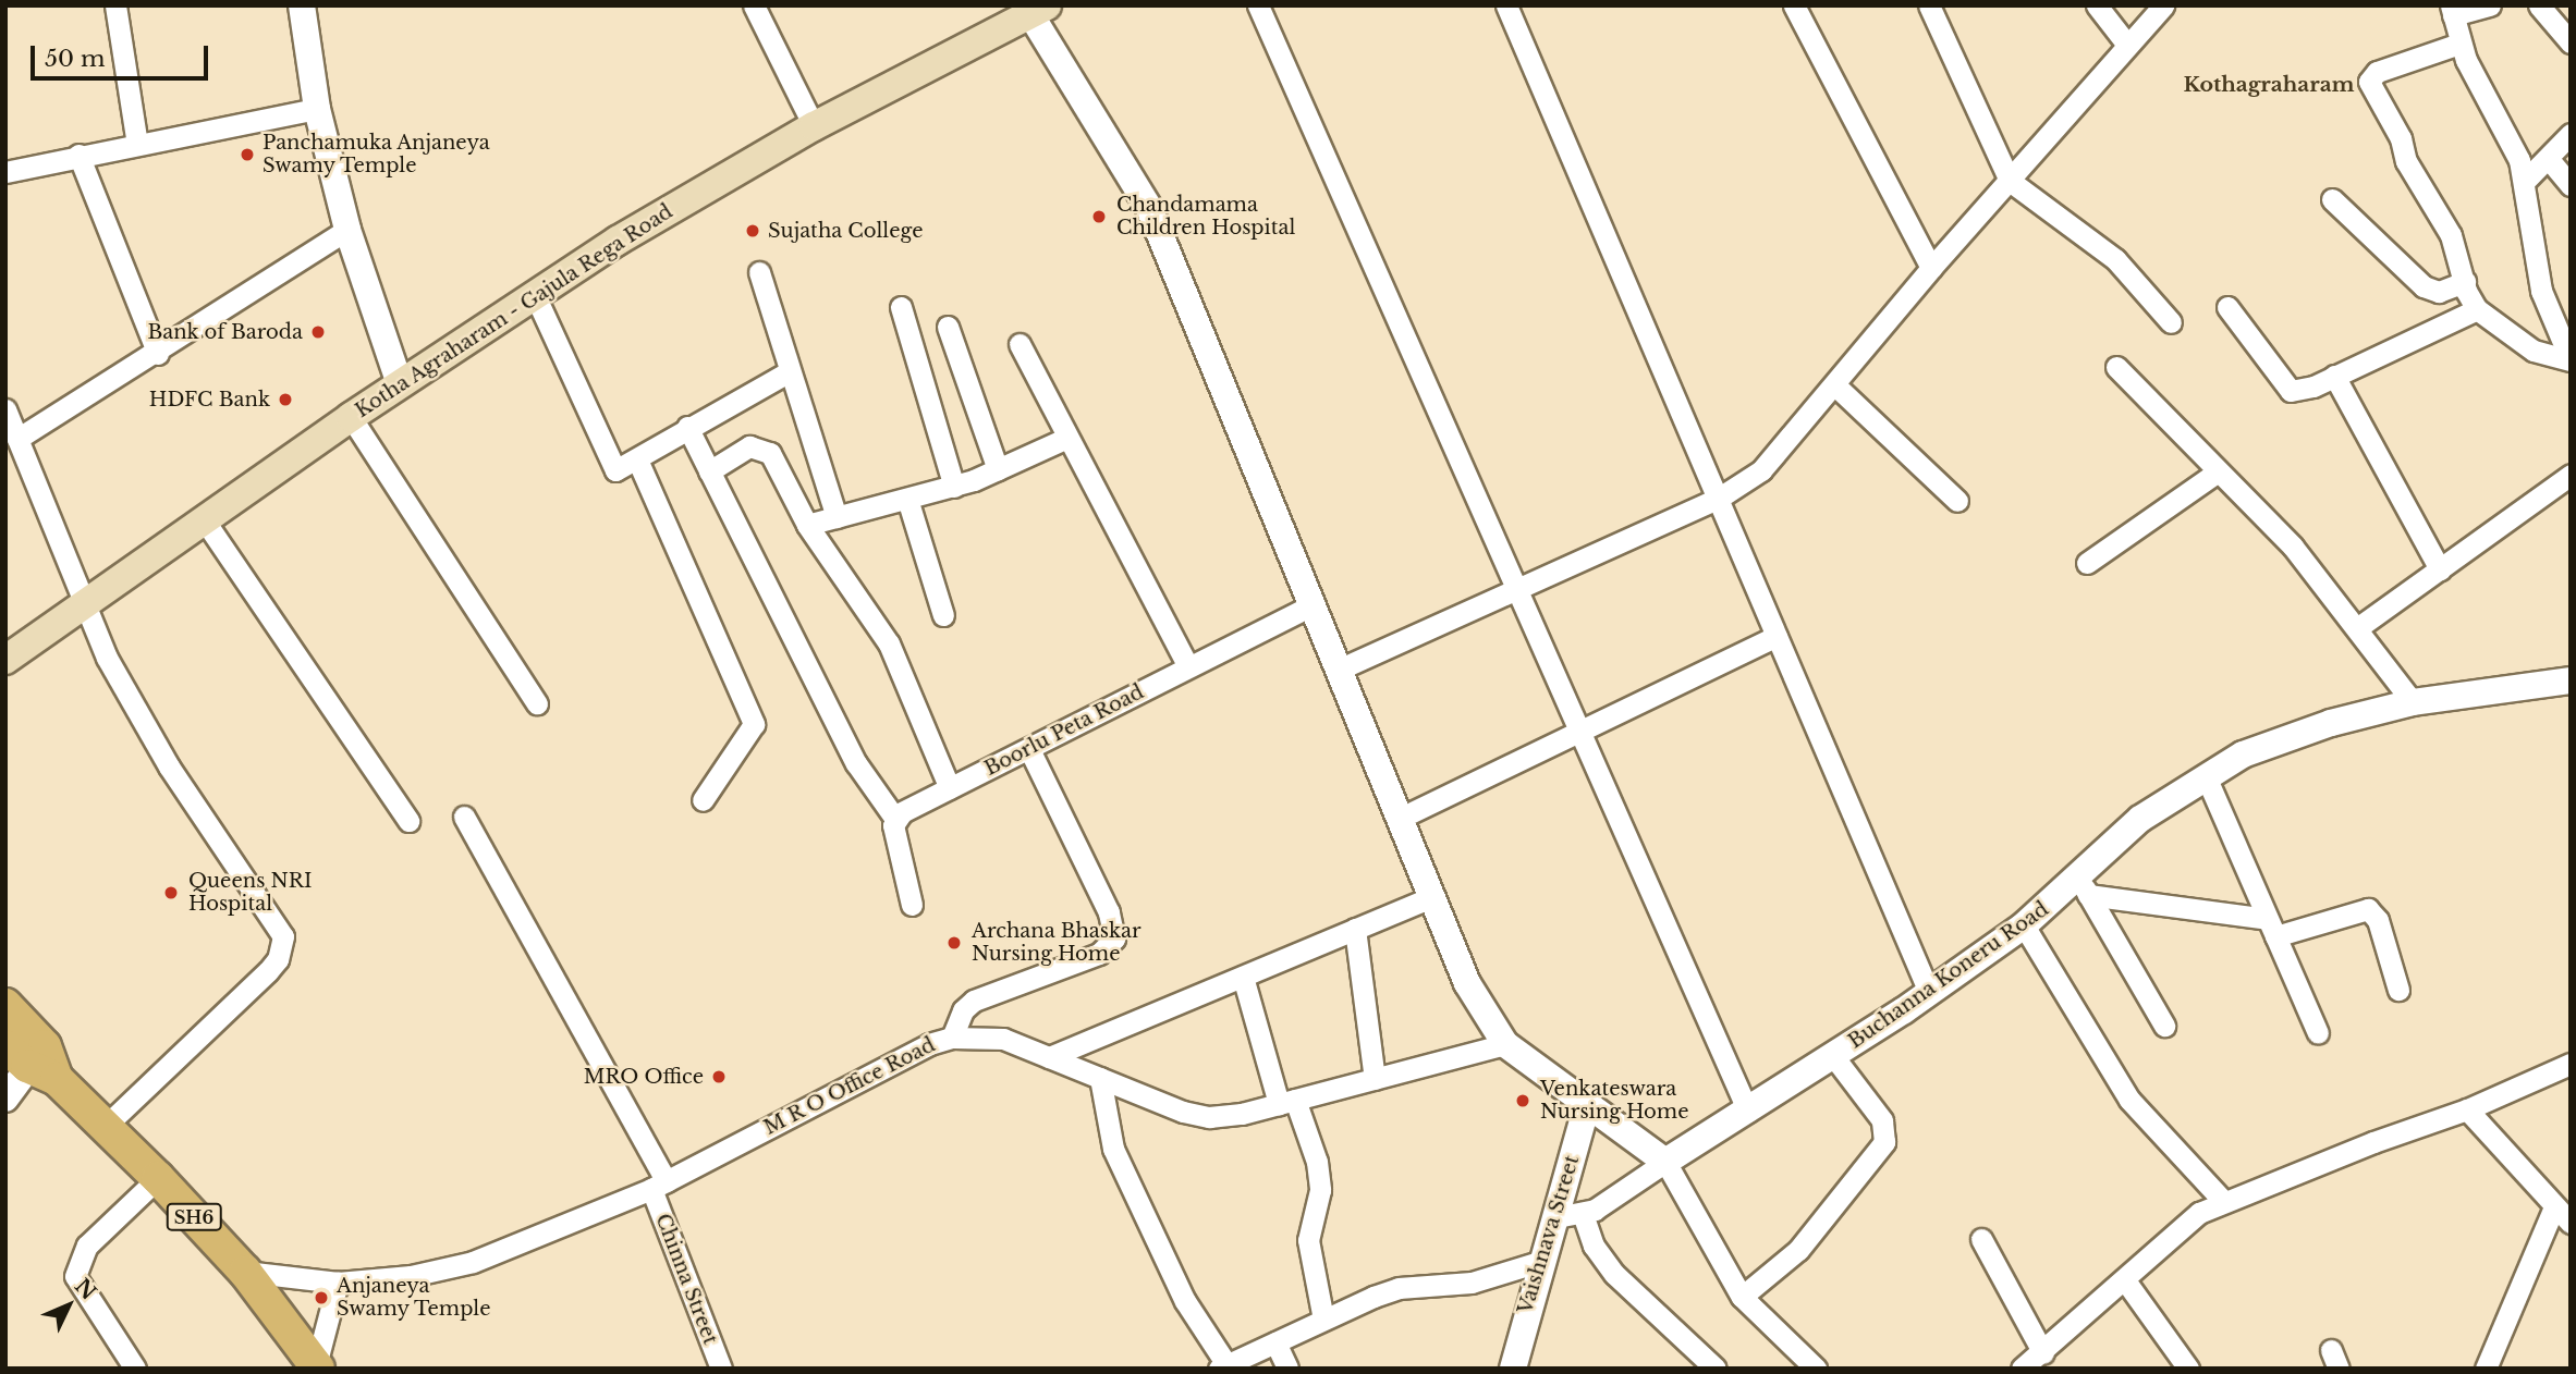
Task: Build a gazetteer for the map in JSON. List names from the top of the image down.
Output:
{
  "streets": {
    "main road": ["Kotha Agraharam - Gajula Rega Road", "SH6"],
    "street": [
      "Boorlu Peta Road",
      "Buchanna Koneru Road",
      "M R O Office Road",
      "Vaishnava Street",
      "Chinna Street"
    ]
  },
  "crossings": [
    ["M R O Office Road", "SH6"],
    ["M R O Office Road", "Chinna Street"]
  ],
  "districts": ["Kothagraharam"],
  "places": [
    "Panchamuka Anjaneya Swamy Temple",
    "Chandamama Children Hospital",
    "Sujatha College",
    "Bank of Baroda",
    "HDFC Bank",
    "Queens NRI Hospital",
    "Archana Bhaskar Nursing Home",
    "MRO Office",
    "Venkateswara Nursing Home",
    "Anjaneya Swamy Temple"
  ],
  "scale_bar": "50 m",
  "north": "top right"
}
